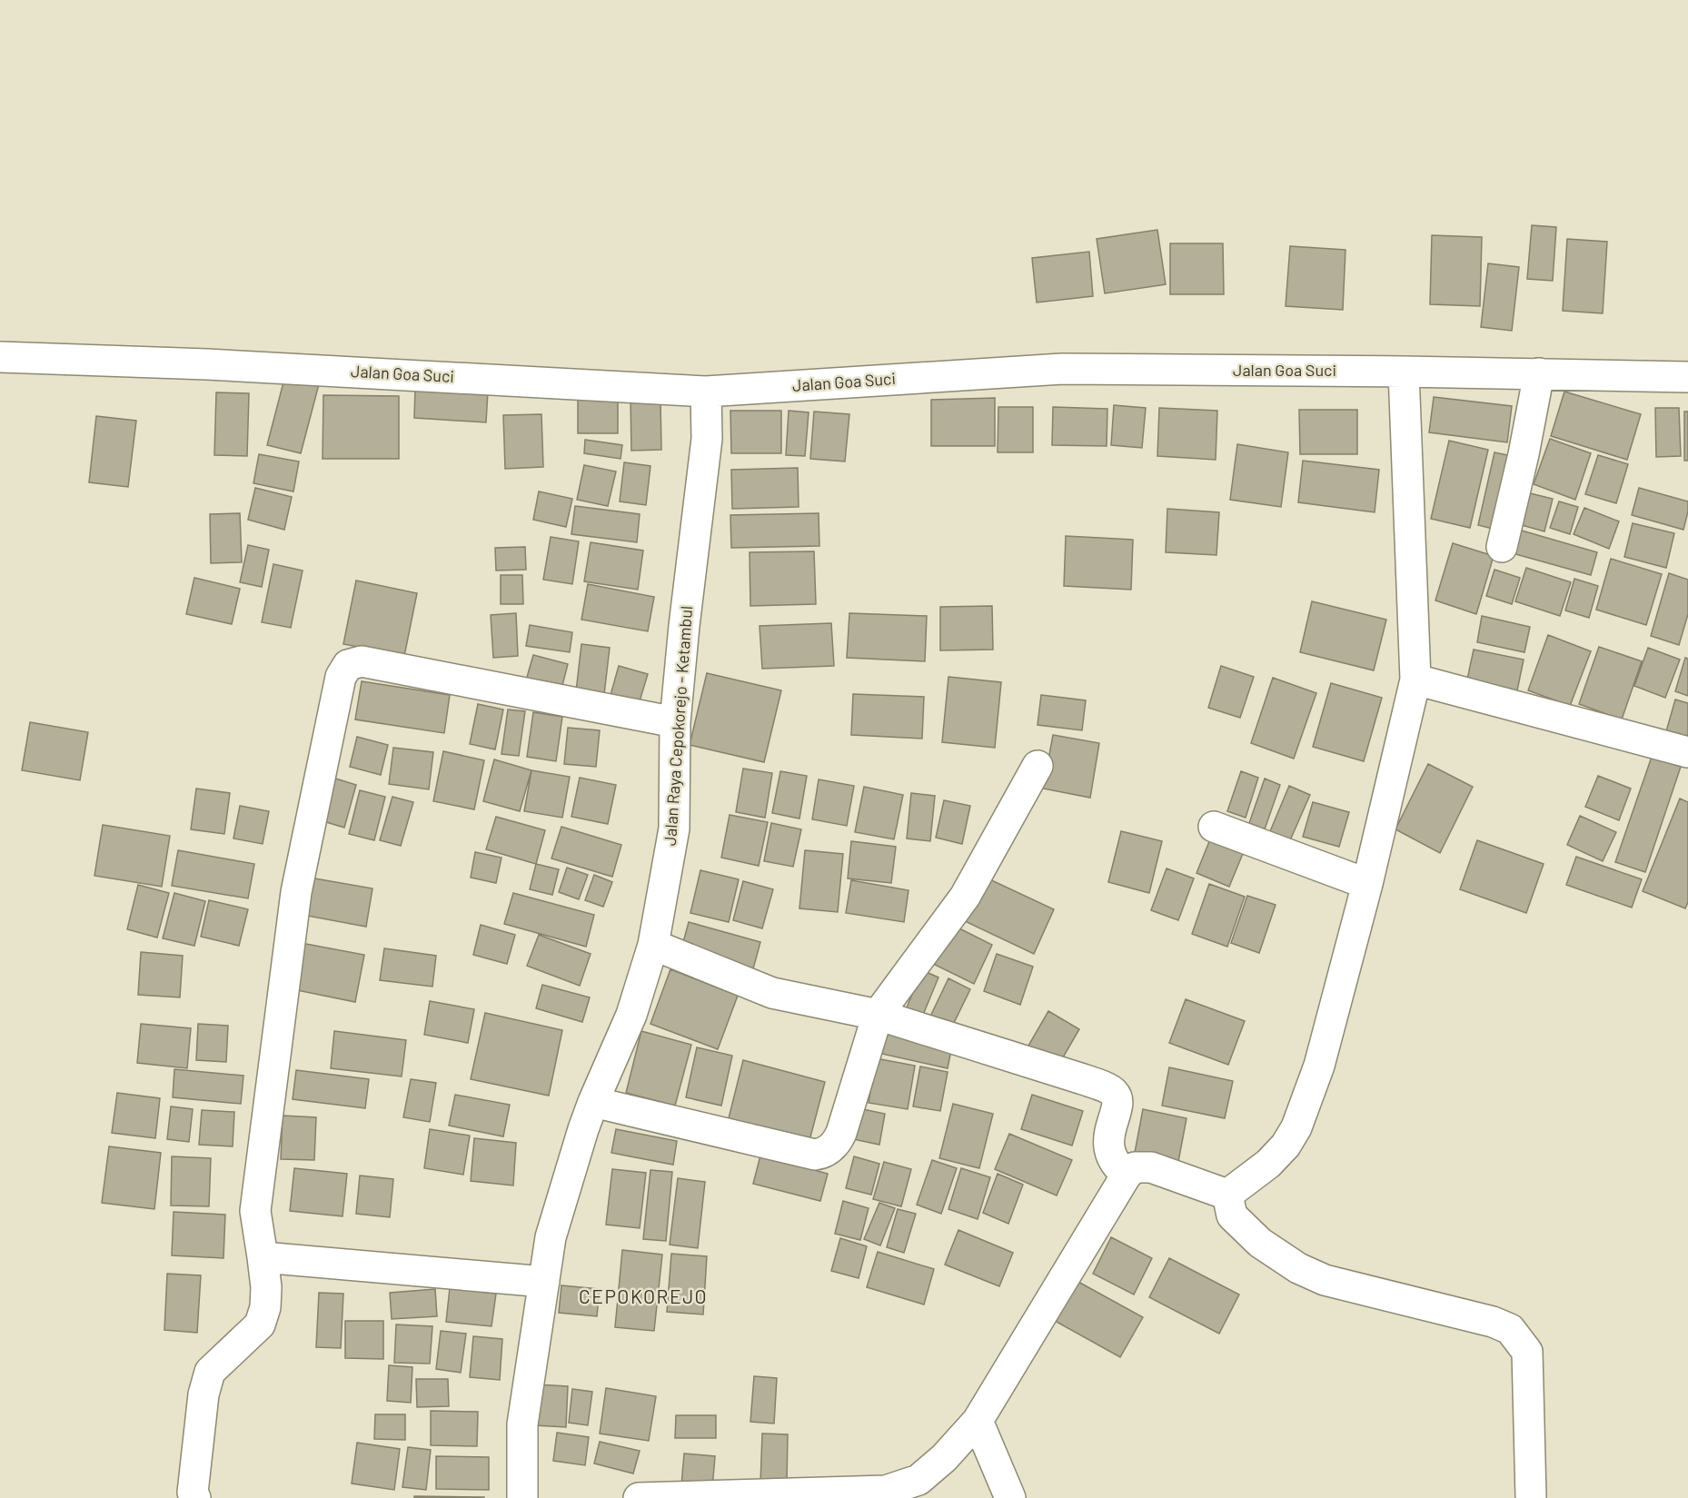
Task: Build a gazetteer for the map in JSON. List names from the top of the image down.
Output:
{
  "streets": {
    "street": ["Jalan Goa Suci", "Jalan Raya Cepokorejo - Ketambul"]
  },
  "crossings": [
    ["Jalan Goa Suci", "Jalan Raya Cepokorejo - Ketambul"]
  ],
  "districts": ["CEPOKOREJO"]
}
